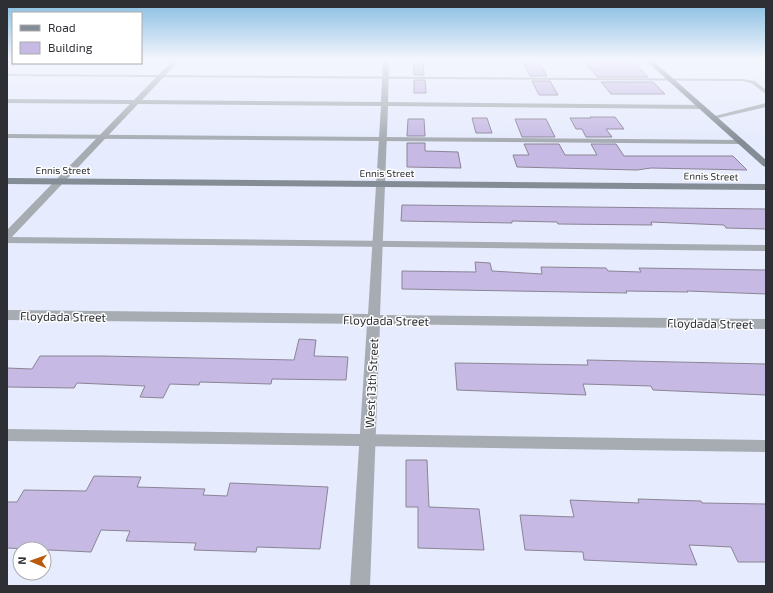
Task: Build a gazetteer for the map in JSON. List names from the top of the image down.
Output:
{
  "streets": {
    "main road": ["Ennis Street"],
    "street": ["Floydada Street", "West 13th Street"]
  },
  "crossings": [
    ["Ennis Street", "West 13th Street"],
    ["Floydada Street", "West 13th Street"]
  ],
  "legend": ["Road", "Building"],
  "north": "left"
}
